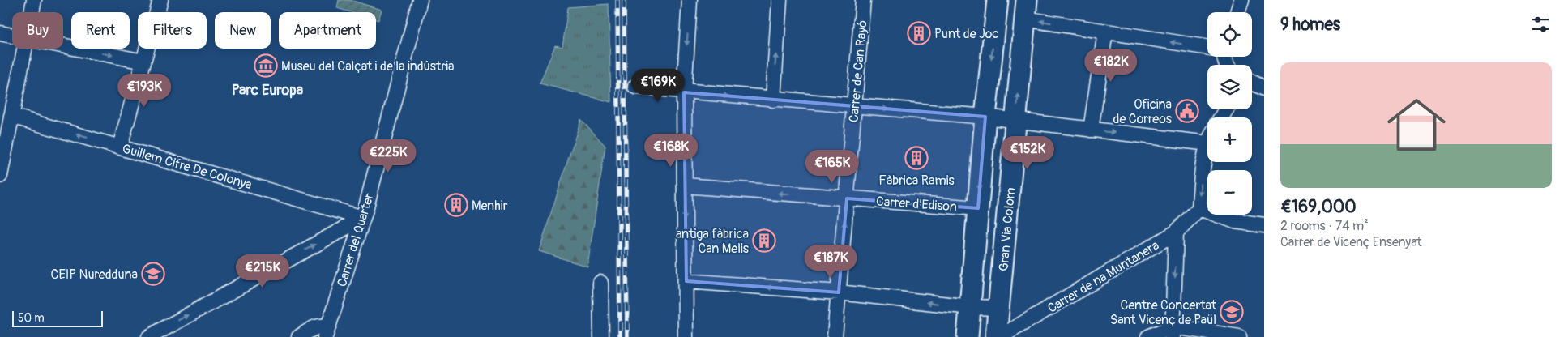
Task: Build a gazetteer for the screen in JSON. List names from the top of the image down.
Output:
{
  "streets": {
    "main road": ["Gran Via Colom"],
    "street": [
      "Carrer de Can Rayó",
      "Guillem Cifre De Colonya",
      "Carrer d'Edison",
      "Carrer del Quarter",
      "Carrer de na Muntanera"
    ]
  },
  "crossings": [
    ["Carrer de Can Rayó", "Carrer d'Edison"],
    ["Guillem Cifre De Colonya", "Carrer del Quarter"]
  ],
  "districts": ["Parc Europa"],
  "places": {
    "building": [
      "Punt de Joc",
      "Fàbrica Ramis",
      "Menhir",
      "antiga fàbrica Can Melis"
    ],
    "museum": ["Museu del Calçat i de la indústria"],
    "public building": ["Oficina de Correos"],
    "school or university": ["CEIP Nuredduna", "Centre Concertat Sant Vicenç de Paül"]
  },
  "scale_bar": "50 m",
  "page": {
    "heading": "9 homes",
    "map_buttons": ["+", "−"],
    "chip": [
      "Buy",
      "Rent",
      "Filters",
      "New",
      "Apartment"
    ],
    "price": [
      "€182K",
      "€169K",
      "€193K",
      "€168K",
      "€152K",
      "€225K",
      "€165K",
      "€187K",
      "€215K"
    ],
    "list": [
      {
        "name": "€169,000",
        "note": "2 rooms · 74 m² · Carrer de Vicenç Ensenyat"
      }
    ],
    "scale": "50 m"
  }
}
